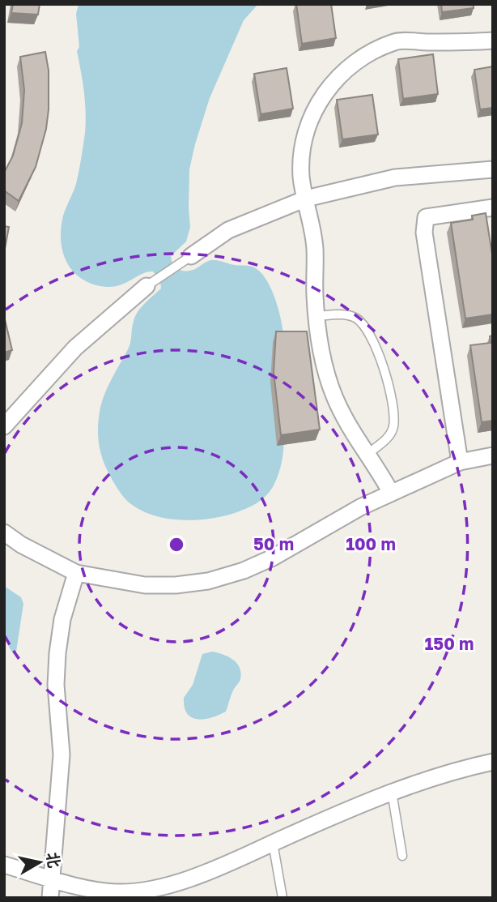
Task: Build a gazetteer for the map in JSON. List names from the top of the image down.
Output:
{
  "north": "right",
  "rings": ["50 m", "100 m", "150 m"]
}
